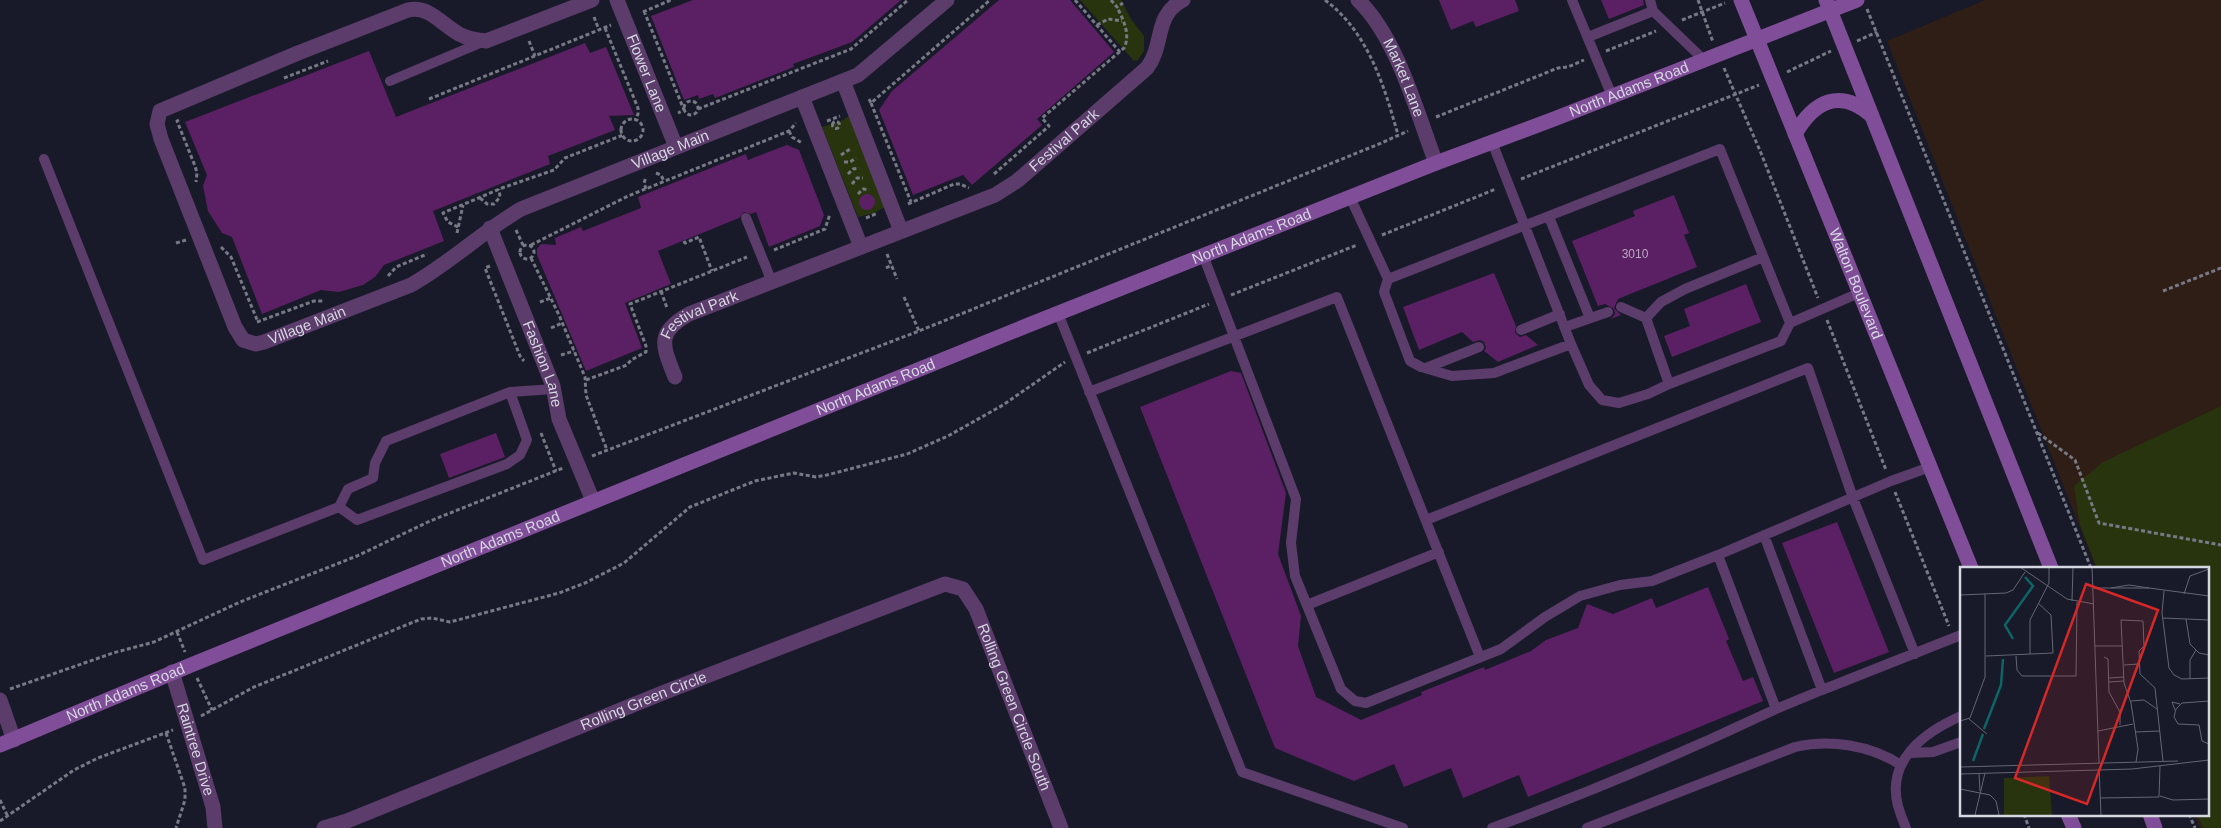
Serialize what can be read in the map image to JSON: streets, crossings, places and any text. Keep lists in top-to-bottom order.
{
  "streets": {
    "street": [
      "Flower Lane",
      "Market Lane",
      "North Adams Road",
      "Festival Park",
      "Village Main",
      "Walton Boulevard",
      "Fashion Lane",
      "Rolling Green Circle",
      "Rolling Green Circle South",
      "Raintree Drive"
    ]
  },
  "crossings": [
    ["Flower Lane", "Village Main"],
    ["Market Lane", "North Adams Road"],
    ["North Adams Road", "Walton Boulevard"],
    ["North Adams Road", "Fashion Lane"],
    ["North Adams Road", "Raintree Drive"],
    ["Village Main", "Fashion Lane"],
    ["Rolling Green Circle", "Rolling Green Circle South"]
  ],
  "house_numbers": ["3010"]
}
